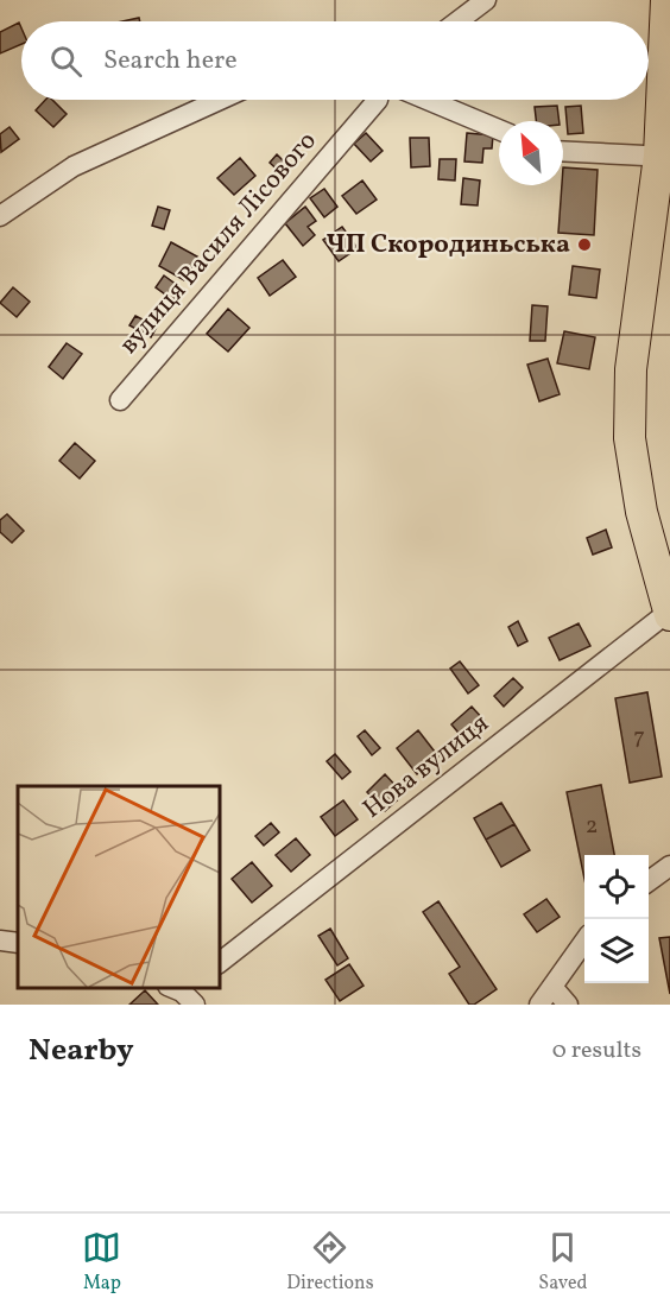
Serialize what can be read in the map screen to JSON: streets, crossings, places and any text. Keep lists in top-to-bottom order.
{
  "streets": {
    "street": ["вулиця Василя Лісового", "Нова вулиця"]
  },
  "places": ["ЧП Скородиньська"],
  "house_numbers": ["7", "2"],
  "north": "top left",
  "page": {
    "search": "Search here",
    "heading": ["Nearby", "0 results"],
    "nav": ["Map", "Directions", "Saved"]
  }
}
